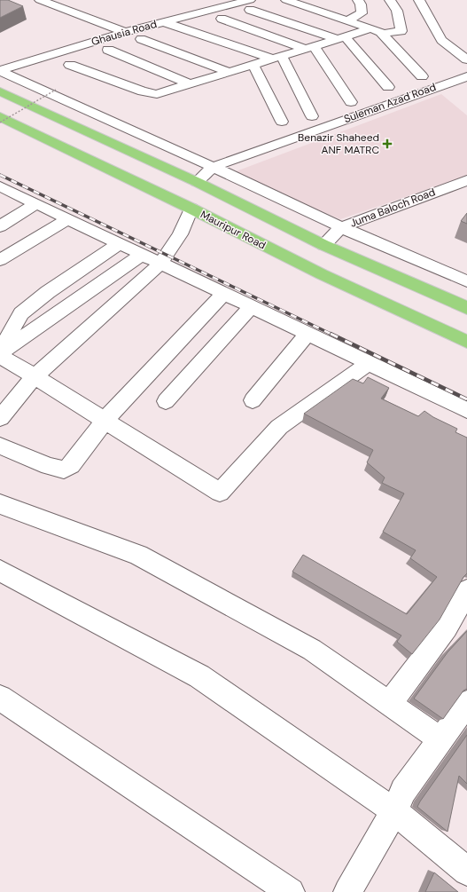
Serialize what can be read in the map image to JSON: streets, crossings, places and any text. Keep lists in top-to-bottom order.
{
  "streets": {
    "highway": ["Mauripur Road"],
    "street": ["Ghausia Road", "Suleman Azad Road", "Juma Baloch Road"]
  },
  "places": {
    "health": ["Benazir Shaheed ANF MATRC"]
  }
}
